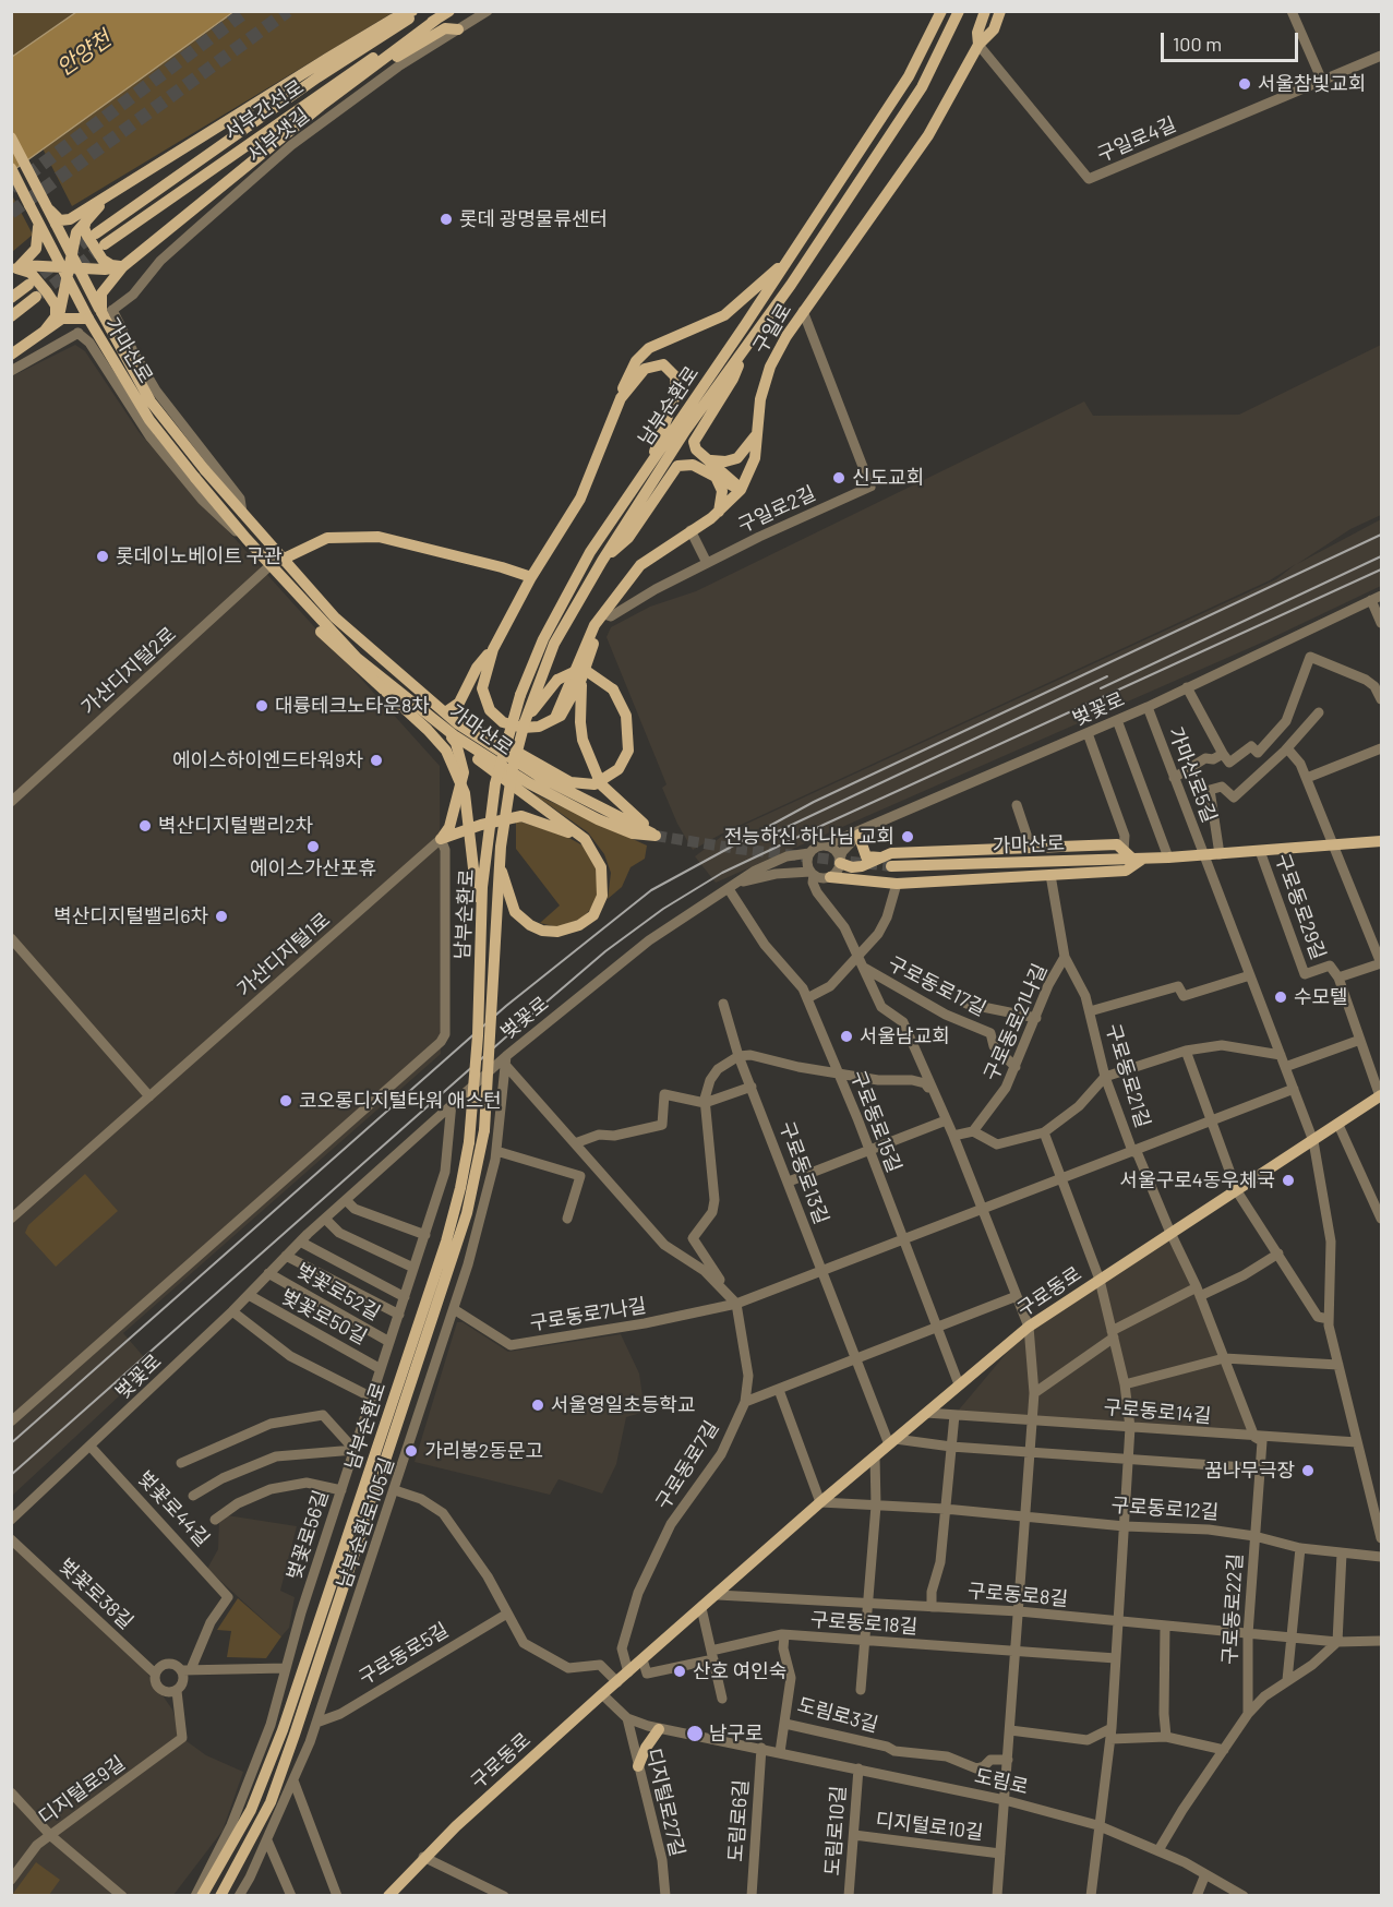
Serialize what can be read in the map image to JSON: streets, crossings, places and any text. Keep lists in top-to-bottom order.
{
  "streets": {
    "main road": [
      "서부간선로",
      "구일로",
      "가마산로",
      "남부순환로",
      "구로동로"
    ],
    "street": [
      "서부샛길",
      "구일로4길",
      "구일로2길",
      "가산디지털2로",
      "벚꽃로",
      "가마산로5길",
      "구로동로29길",
      "가산디지털1로",
      "구로동로17길",
      "구로동로21나길",
      "구로동로21길",
      "구로동로15길",
      "구로동로13길",
      "벚꽃로52길",
      "구로동로7나길",
      "벚꽃로50길",
      "구로동로14길",
      "구로동로7길",
      "벚꽃로44길",
      "구로동로12길",
      "남부순환로105길",
      "벚꽃로56길",
      "벚꽃로38길",
      "구로동로8길",
      "구로동로22길",
      "구로동로18길",
      "구로동로5길",
      "도림로3길",
      "도림로",
      "디지털로9길",
      "디지털로27길",
      "도림로6길",
      "디지털로10길",
      "도림로10길"
    ]
  },
  "crossings": [
    ["서부샛길", "가마산로"],
    ["구일로4길", "구일로"],
    ["구일로", "구일로2길"],
    ["가마산로", "가산디지털2로"],
    ["가마산로", "가마산로5길"],
    ["가마산로", "구로동로29길"],
    ["벚꽃로", "가마산로5길"],
    ["벚꽃로", "구로동로17길"],
    ["벚꽃로", "구로동로15길"],
    ["벚꽃로", "벚꽃로52길"],
    ["벚꽃로", "벚꽃로50길"],
    ["벚꽃로", "구로동로7길"],
    ["벚꽃로", "벚꽃로44길"],
    ["벚꽃로", "남부순환로105길"],
    ["벚꽃로", "벚꽃로56길"],
    ["가마산로5길", "구로동로21길"],
    ["가마산로5길", "구로동로"],
    ["가마산로5길", "구로동로14길"],
    ["구로동로29길", "구로동로"],
    ["구로동로17길", "구로동로21나길"],
    ["구로동로17길", "구로동로21길"],
    ["구로동로17길", "구로동로"],
    ["구로동로21나길", "구로동로21길"],
    ["구로동로21길", "구로동로"],
    ["구로동로21길", "구로동로22길"],
    ["구로동로15길", "구로동로"],
    ["구로동로13길", "구로동로"],
    ["벚꽃로52길", "벚꽃로56길"],
    ["구로동로", "구로동로14길"],
    ["구로동로", "구로동로7길"],
    ["구로동로", "구로동로12길"],
    ["구로동로", "구로동로8길"],
    ["구로동로", "구로동로22길"],
    ["구로동로", "도림로"],
    ["구로동로7나길", "구로동로7길"],
    ["구로동로7나길", "남부순환로105길"],
    ["벚꽃로50길", "벚꽃로56길"],
    ["구로동로14길", "구로동로22길"],
    ["구로동로7길", "남부순환로105길"],
    ["벚꽃로44길", "벚꽃로38길"],
    ["벚꽃로44길", "디지털로9길"],
    ["구로동로12길", "구로동로22길"],
    ["남부순환로105길", "구로동로5길"],
    ["벚꽃로38길", "디지털로9길"],
    ["구로동로8길", "구로동로22길"],
    ["구로동로18길", "도림로3길"],
    ["도림로", "디지털로27길"],
    ["도림로", "도림로6길"],
    ["도림로", "도림로10길"],
    ["디지털로10길", "도림로10길"]
  ],
  "water": ["안양천"],
  "places": [
    "서울참빛교회",
    "롯데 광명물류센터",
    "신도교회",
    "롯데이노베이트 구관",
    "대륭테크노타운8차",
    "에이스하이엔드타워9차",
    "벽산디지털밸리2차",
    "전능하신 하나님 교회",
    "에이스가산포휴",
    "벽산디지털밸리6차",
    "수모텔",
    "서울남교회",
    "코오롱디지털타워 애스턴",
    "서울구로4동우체국",
    "서울영일초등학교",
    "가리봉2동문고",
    "꿈나무극장",
    "산호 여인숙",
    "남구로"
  ],
  "scale_bar": "100 m"
}
